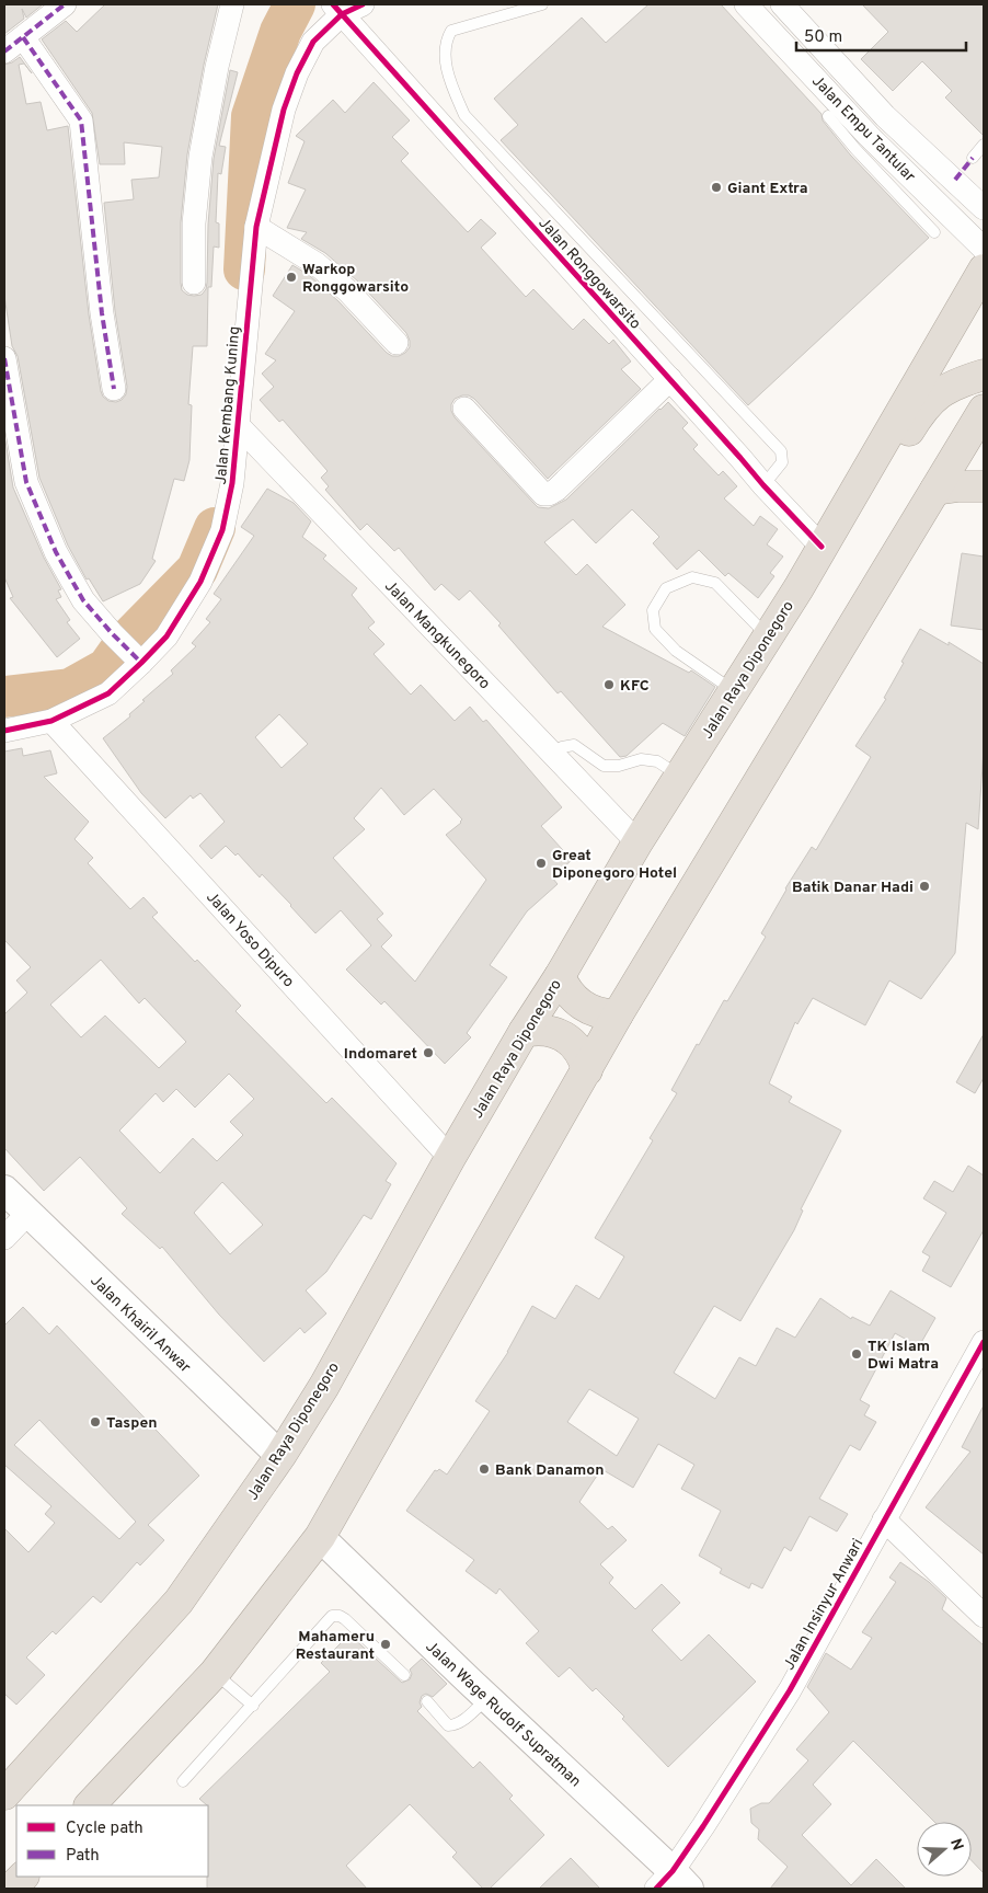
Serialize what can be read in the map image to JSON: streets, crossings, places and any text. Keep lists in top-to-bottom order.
{
  "streets": {
    "highway": ["Jalan Raya Diponegoro"],
    "street": [
      "Jalan Empu Tantular",
      "Jalan Ronggowarsito",
      "Jalan Kembang Kuning",
      "Jalan Mangkunegoro",
      "Jalan Yoso Dipuro",
      "Jalan Khairil Anwar",
      "Jalan Insinyur Anwari",
      "Jalan Wage Rudolf Supratman"
    ]
  },
  "crossings": [
    ["Jalan Ronggowarsito", "Jalan Kembang Kuning"],
    ["Jalan Ronggowarsito", "Jalan Raya Diponegoro"],
    ["Jalan Kembang Kuning", "Jalan Mangkunegoro"],
    ["Jalan Kembang Kuning", "Jalan Yoso Dipuro"],
    ["Jalan Mangkunegoro", "Jalan Raya Diponegoro"],
    ["Jalan Raya Diponegoro", "Jalan Yoso Dipuro"],
    ["Jalan Raya Diponegoro", "Jalan Khairil Anwar"],
    ["Jalan Insinyur Anwari", "Jalan Wage Rudolf Supratman"]
  ],
  "places": [
    "Giant Extra",
    "Warkop Ronggowarsito",
    "KFC",
    "Great Diponegoro Hotel",
    "Batik Danar Hadi",
    "Indomaret",
    "TK Islam Dwi Matra",
    "Taspen",
    "Bank Danamon",
    "Mahameru Restaurant"
  ],
  "legend": ["Cycle path", "Path"],
  "scale_bar": "50 m",
  "north": "right"
}
